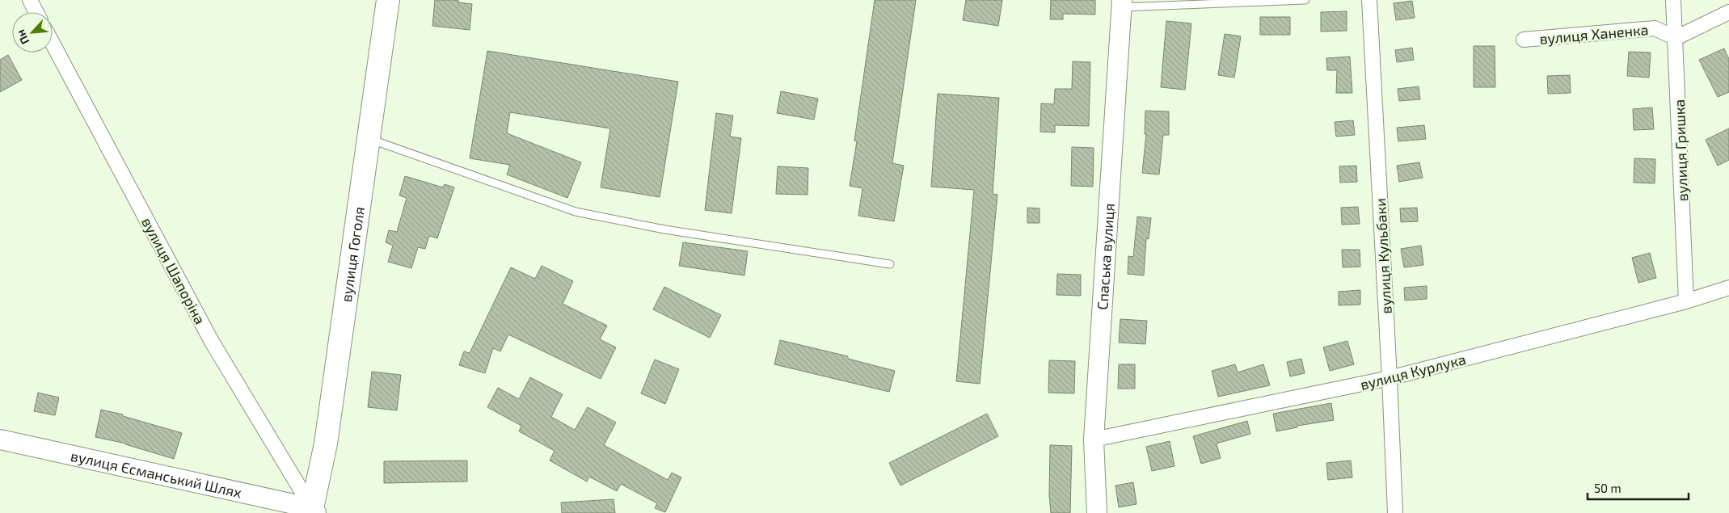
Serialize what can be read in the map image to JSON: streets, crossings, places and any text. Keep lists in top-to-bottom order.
{
  "streets": {
    "main road": ["вулиця Гоголя"],
    "street": [
      "вулиця Ханенка",
      "вулиця Гришка",
      "Спаська вулиця",
      "вулиця Кульбаки",
      "вулиця Шапоріна",
      "вулиця Курлука",
      "вулиця Єсманський Шлях"
    ]
  },
  "crossings": [
    ["вулиця Ханенка", "вулиця Гришка"],
    ["вулиця Гришка", "вулиця Курлука"],
    ["вулиця Гоголя", "вулиця Шапоріна"],
    ["вулиця Гоголя", "вулиця Єсманський Шлях"],
    ["Спаська вулиця", "вулиця Курлука"],
    ["вулиця Кульбаки", "вулиця Курлука"],
    ["вулиця Шапоріна", "вулиця Єсманський Шлях"]
  ],
  "scale_bar": "50 m",
  "north": "bottom left"
}
